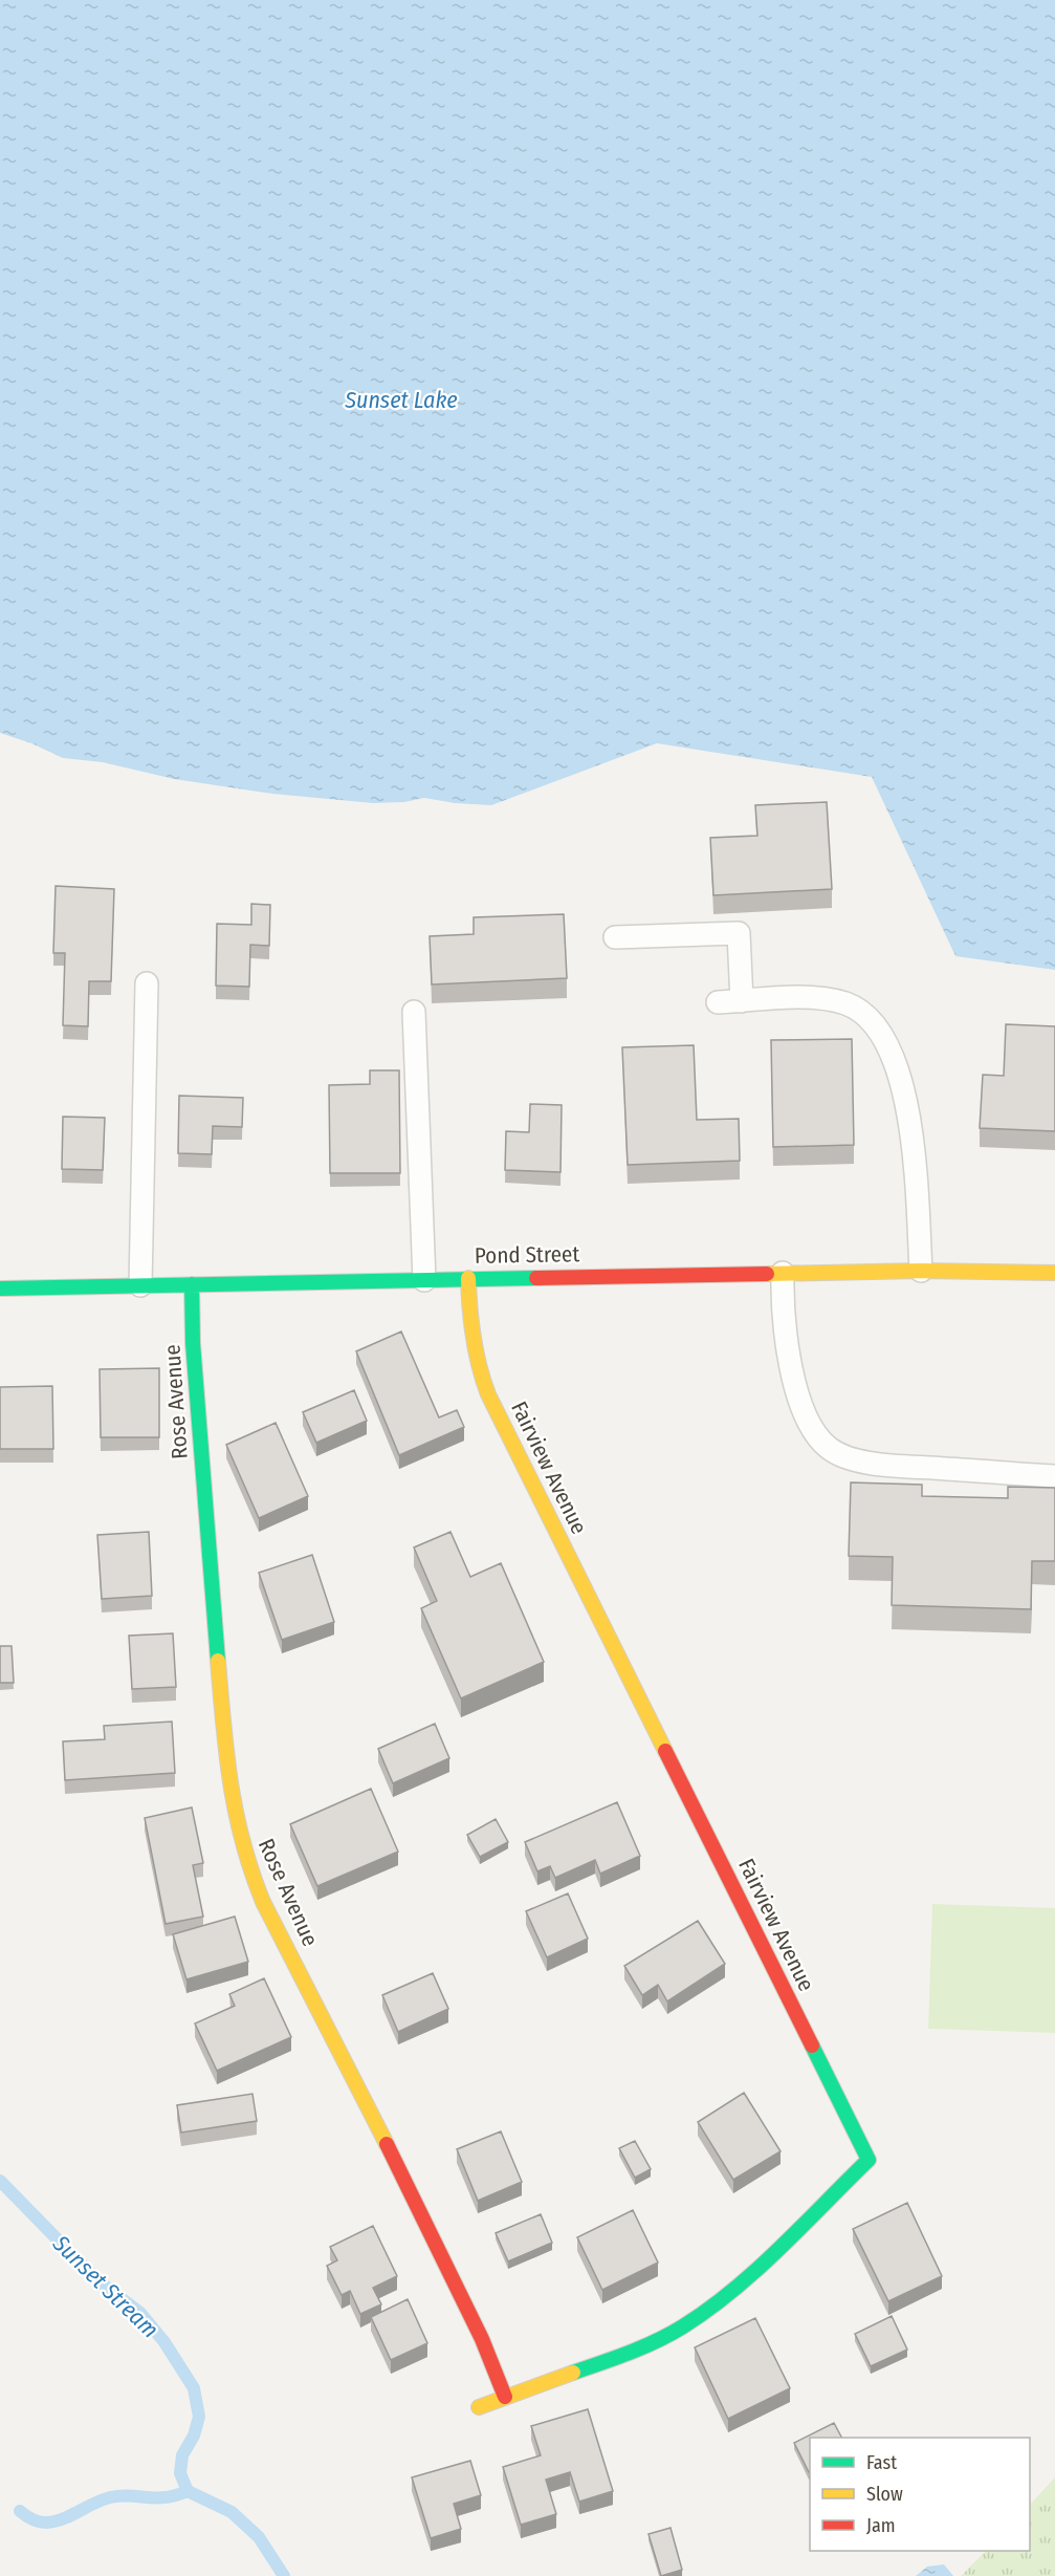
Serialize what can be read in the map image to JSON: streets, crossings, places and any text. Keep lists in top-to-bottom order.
{
  "streets": {
    "street": ["Pond Street", "Rose Avenue", "Fairview Avenue"]
  },
  "crossings": [
    ["Pond Street", "Rose Avenue"],
    ["Pond Street", "Fairview Avenue"],
    ["Rose Avenue", "Fairview Avenue"]
  ],
  "water": ["Sunset Lake", "Sunset Stream"],
  "legend": ["Fast", "Slow", "Jam"]
}
